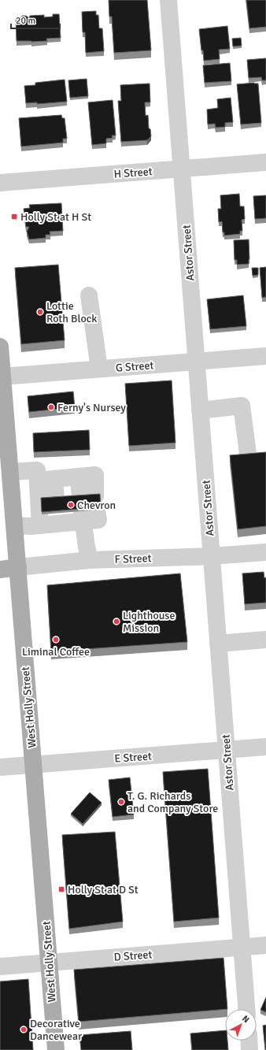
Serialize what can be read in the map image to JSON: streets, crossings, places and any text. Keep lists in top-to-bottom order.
{
  "streets": {
    "main road": ["F Street", "West Holly Street"],
    "street": [
      "H Street",
      "Astor Street",
      "G Street",
      "E Street",
      "D Street"
    ]
  },
  "crossings": [
    ["H Street", "Astor Street"],
    ["Astor Street", "G Street"],
    ["Astor Street", "F Street"],
    ["Astor Street", "E Street"],
    ["Astor Street", "D Street"],
    ["G Street", "West Holly Street"],
    ["F Street", "West Holly Street"],
    ["West Holly Street", "E Street"],
    ["West Holly Street", "D Street"]
  ],
  "places": {
    "transit": ["Holly St at H St", "Holly St at D St"],
    "other": [
      "Lottie Roth Block",
      "Ferny's Nursey",
      "Chevron",
      "Lighthouse Mission",
      "Liminal Coffee",
      "T. G. Richards and Company Store",
      "Decorative Dancewear"
    ]
  },
  "scale_bar": "20 m",
  "north": "top right"
}
